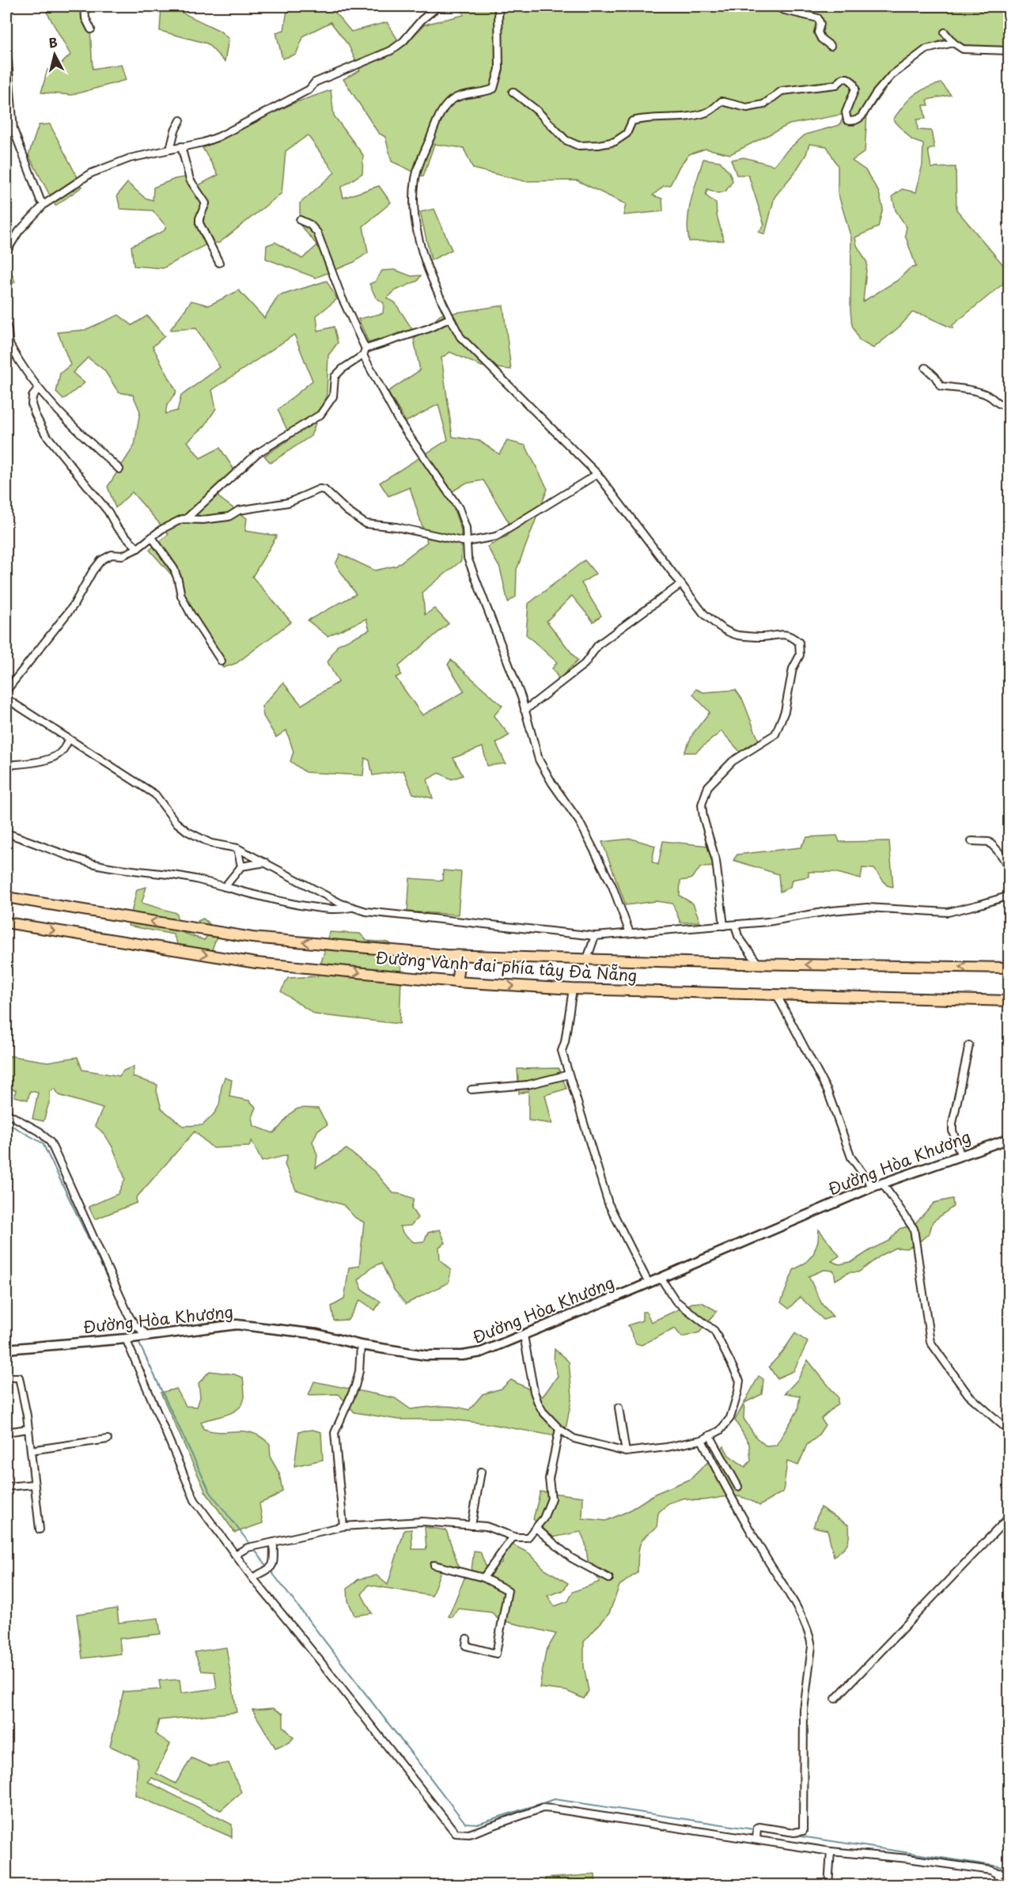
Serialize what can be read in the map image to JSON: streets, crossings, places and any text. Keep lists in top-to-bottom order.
{
  "streets": {
    "main road": ["Đường Vành đai phía tây Đà Nẵng"],
    "street": ["Đường Hòa Khương"]
  },
  "north": "top"
}
